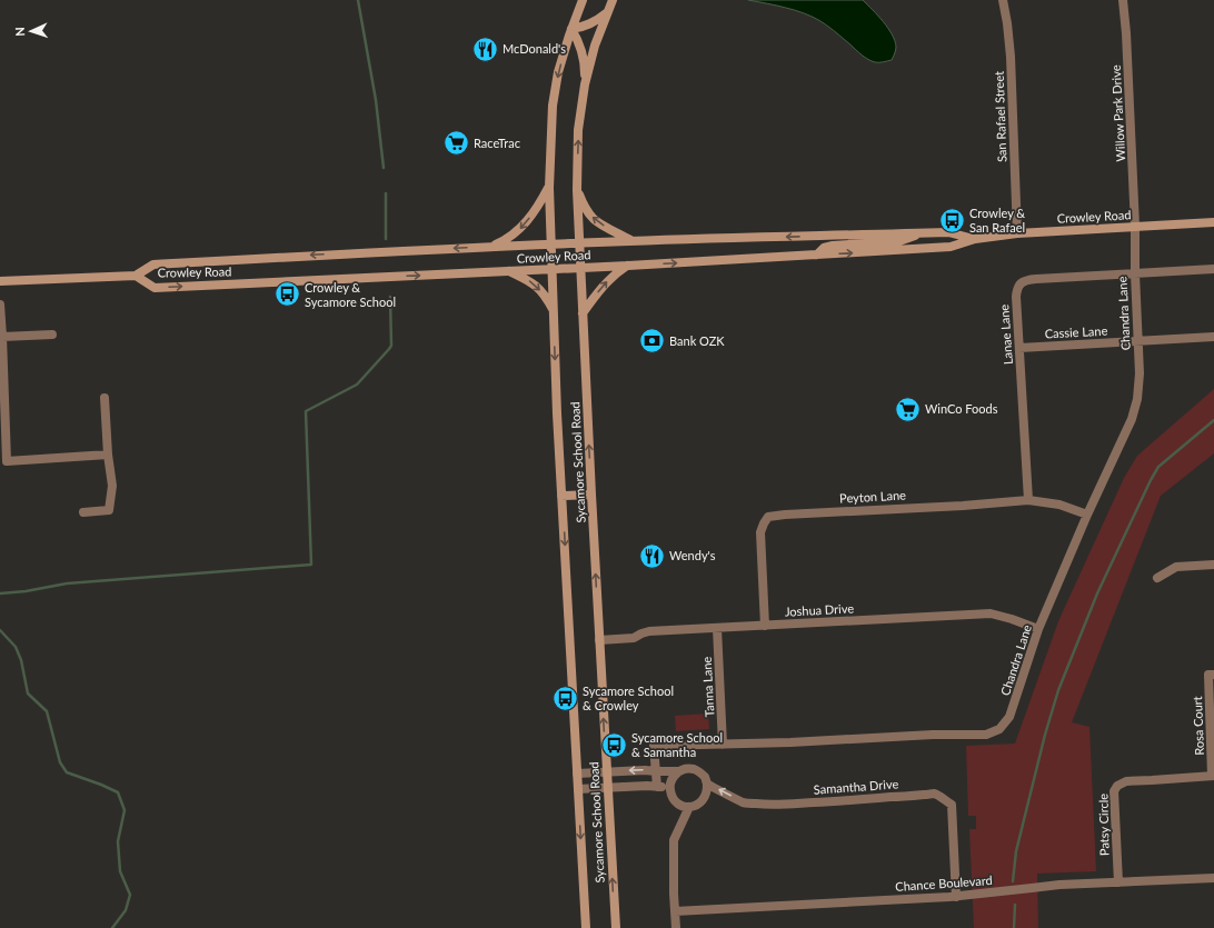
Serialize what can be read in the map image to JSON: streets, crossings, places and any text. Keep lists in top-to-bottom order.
{
  "streets": {
    "main road": ["Crowley Road", "Sycamore School Road"],
    "street": [
      "Willow Park Drive",
      "San Rafael Street",
      "Chandra Lane",
      "Cassie Lane",
      "Lanae Lane",
      "Peyton Lane",
      "Joshua Drive",
      "Tanna Lane",
      "Rosa Court",
      "Samantha Drive",
      "Patsy Circle",
      "Chance Boulevard"
    ]
  },
  "crossings": [
    ["Willow Park Drive", "Crowley Road"],
    ["Willow Park Drive", "Chandra Lane"],
    ["San Rafael Street", "Crowley Road"],
    ["Crowley Road", "Chandra Lane"],
    ["Crowley Road", "Sycamore School Road"],
    ["Chandra Lane", "Cassie Lane"],
    ["Chandra Lane", "Lanae Lane"],
    ["Chandra Lane", "Peyton Lane"],
    ["Chandra Lane", "Joshua Drive"],
    ["Chandra Lane", "Tanna Lane"],
    ["Chandra Lane", "Samantha Drive"],
    ["Cassie Lane", "Lanae Lane"],
    ["Lanae Lane", "Peyton Lane"],
    ["Sycamore School Road", "Joshua Drive"],
    ["Sycamore School Road", "Samantha Drive"],
    ["Peyton Lane", "Joshua Drive"],
    ["Joshua Drive", "Tanna Lane"],
    ["Rosa Court", "Patsy Circle"],
    ["Samantha Drive", "Chance Boulevard"],
    ["Patsy Circle", "Chance Boulevard"]
  ],
  "one_way": ["Samantha Drive"],
  "places": {
    "restaurant": ["McDonald's", "Wendy's"],
    "supermarket": ["RaceTrac", "WinCo Foods"],
    "bus stop": [
      "Crowley & San Rafael",
      "Crowley & Sycamore School",
      "Sycamore School & Crowley",
      "Sycamore School & Samantha"
    ],
    "bank": ["Bank OZK"]
  },
  "north": "left"
}
